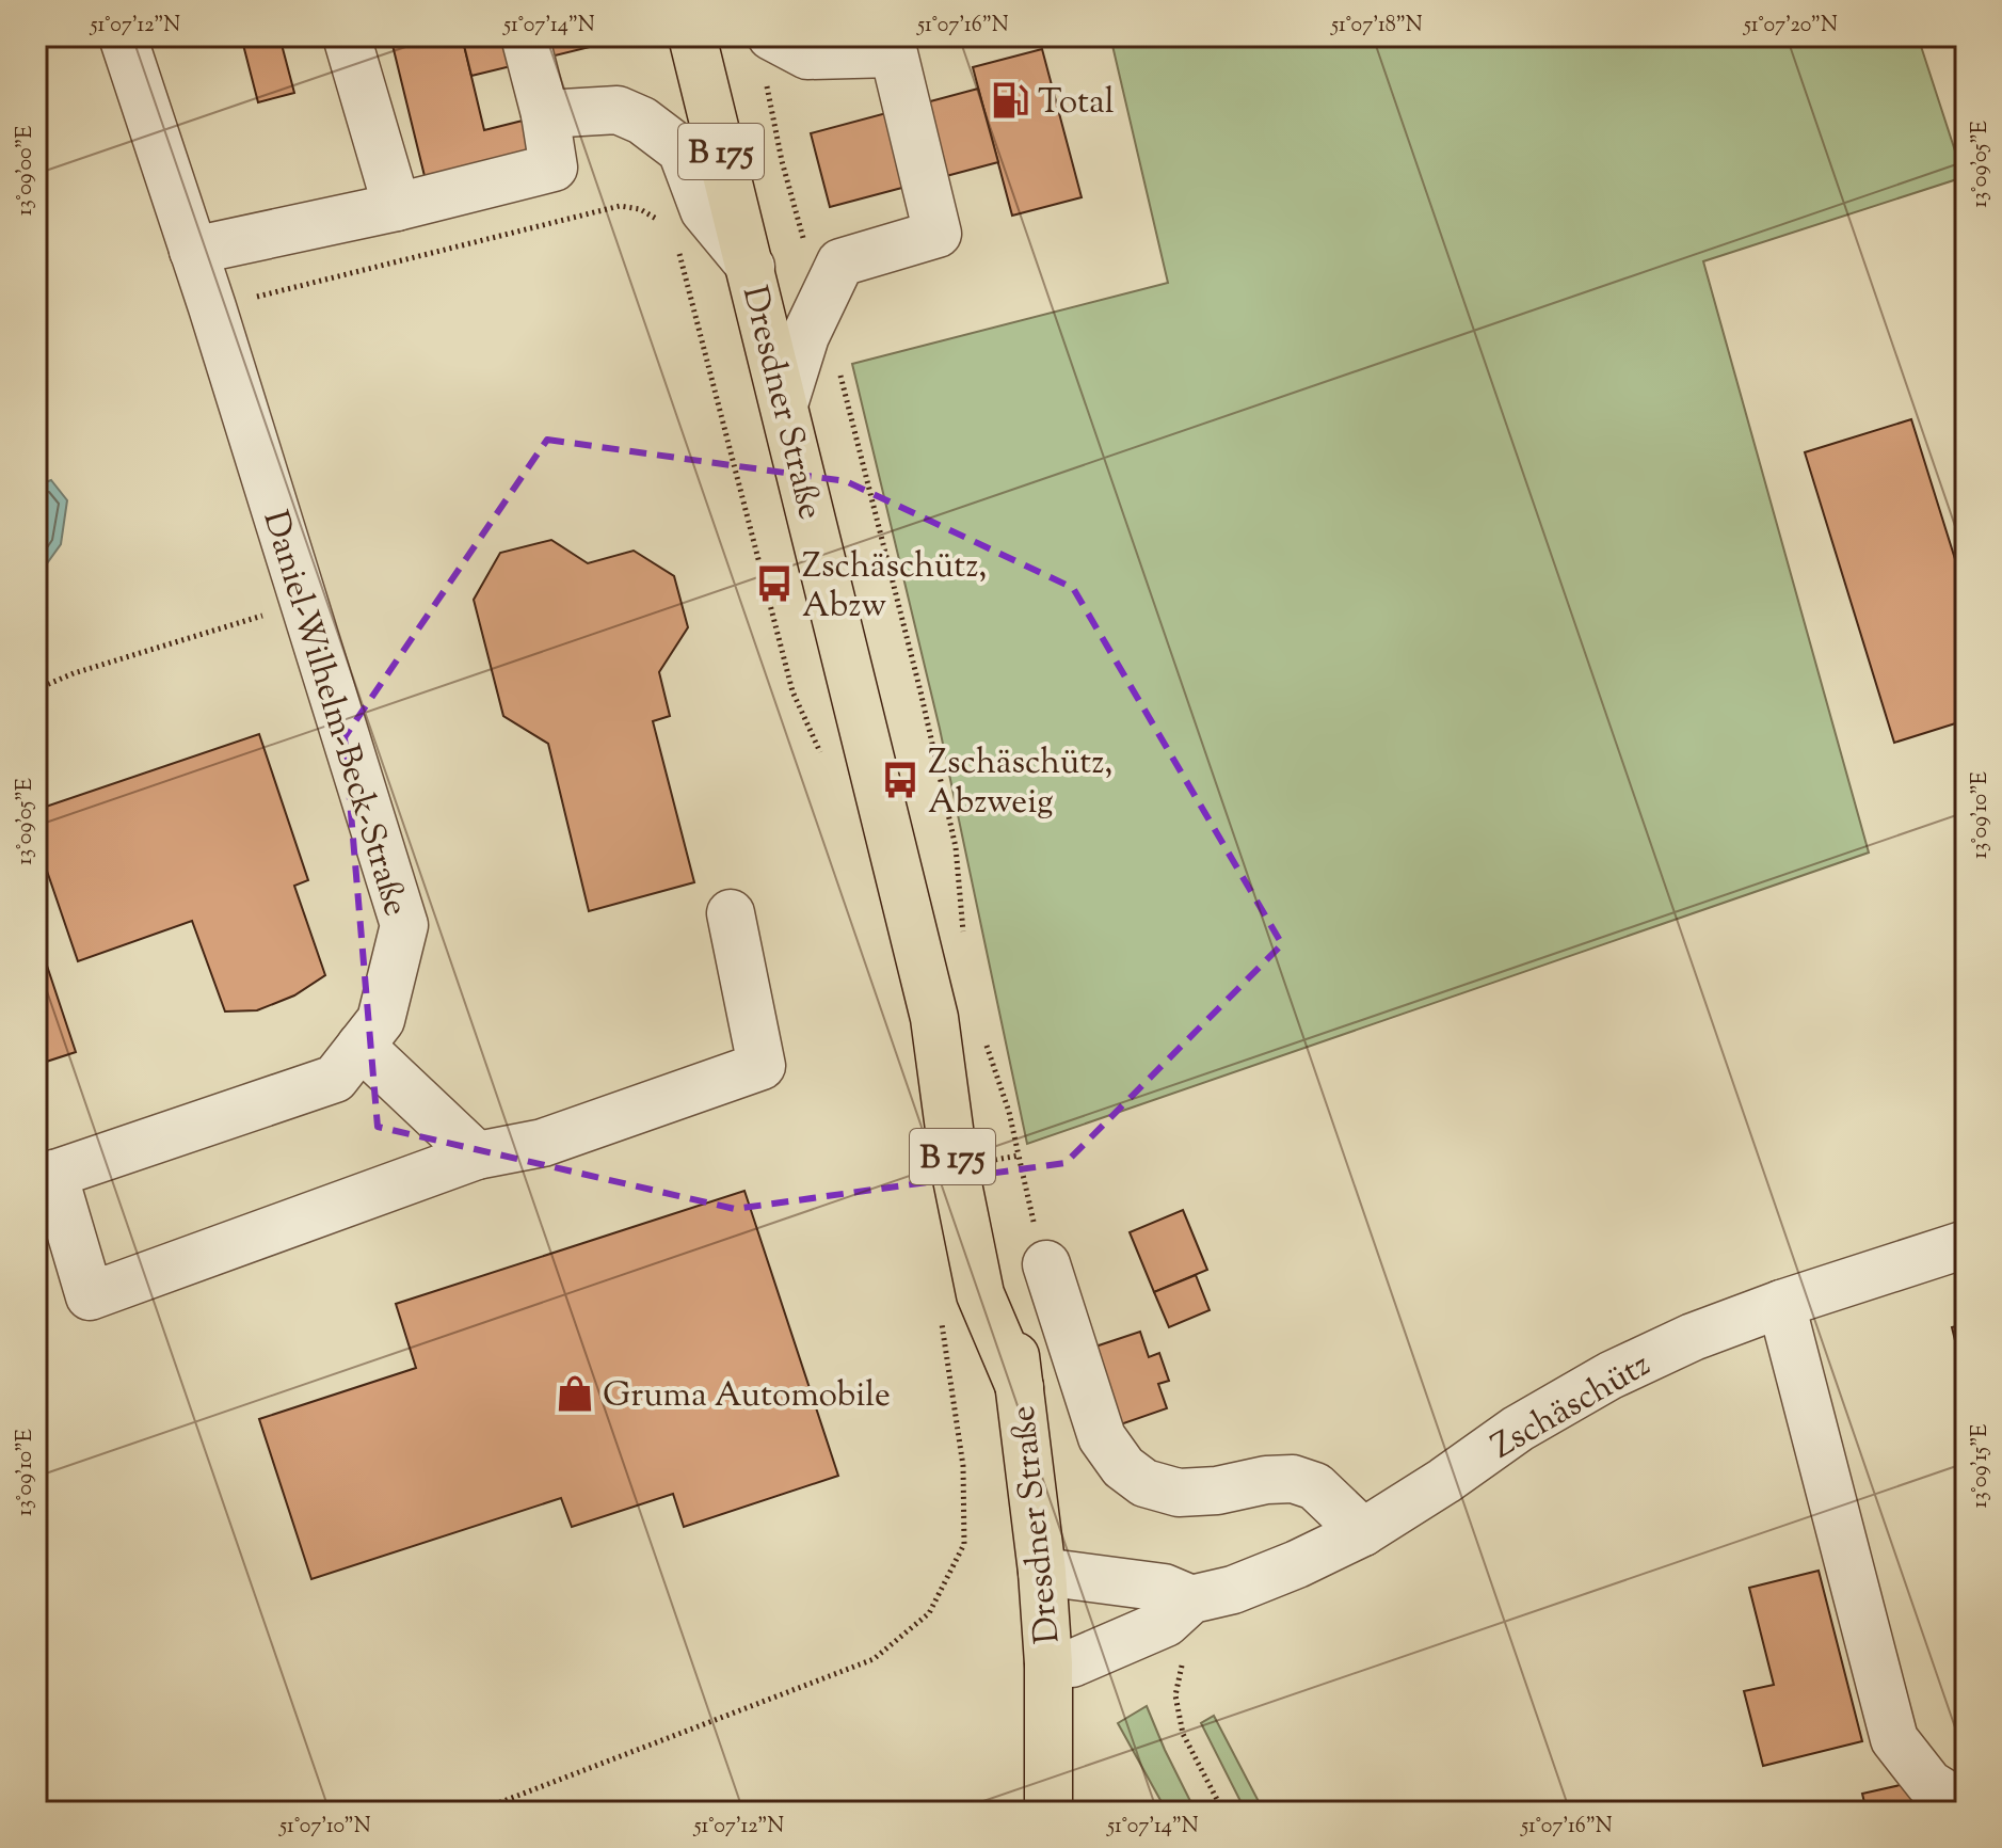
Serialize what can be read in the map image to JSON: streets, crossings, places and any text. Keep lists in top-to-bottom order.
{
  "streets": {
    "main road": ["B 175", "Dresdner Straße"],
    "street": ["Daniel-Wilhelm-Beck-Straße", "Zschäschütz"]
  },
  "crossings": [
    ["B 175", "Dresdner Straße"],
    ["B 175", "Zschäschütz"],
    ["Dresdner Straße", "Zschäschütz"]
  ],
  "places": {
    "fuel station": ["Total"],
    "bus stop": ["Zschäschütz, Abzw", "Zschäschütz, Abzweig"],
    "shop": ["Gruma Automobile"]
  },
  "coordinates": [
    "51°07'12\"N",
    "51°07'14\"N",
    "51°07'16\"N",
    "51°07'18\"N",
    "51°07'20\"N",
    "13°09'05\"E",
    "13°09'00\"E",
    "13°09'10\"E",
    "13°09'15\"E",
    "51°07'10\"N"
  ]
}
